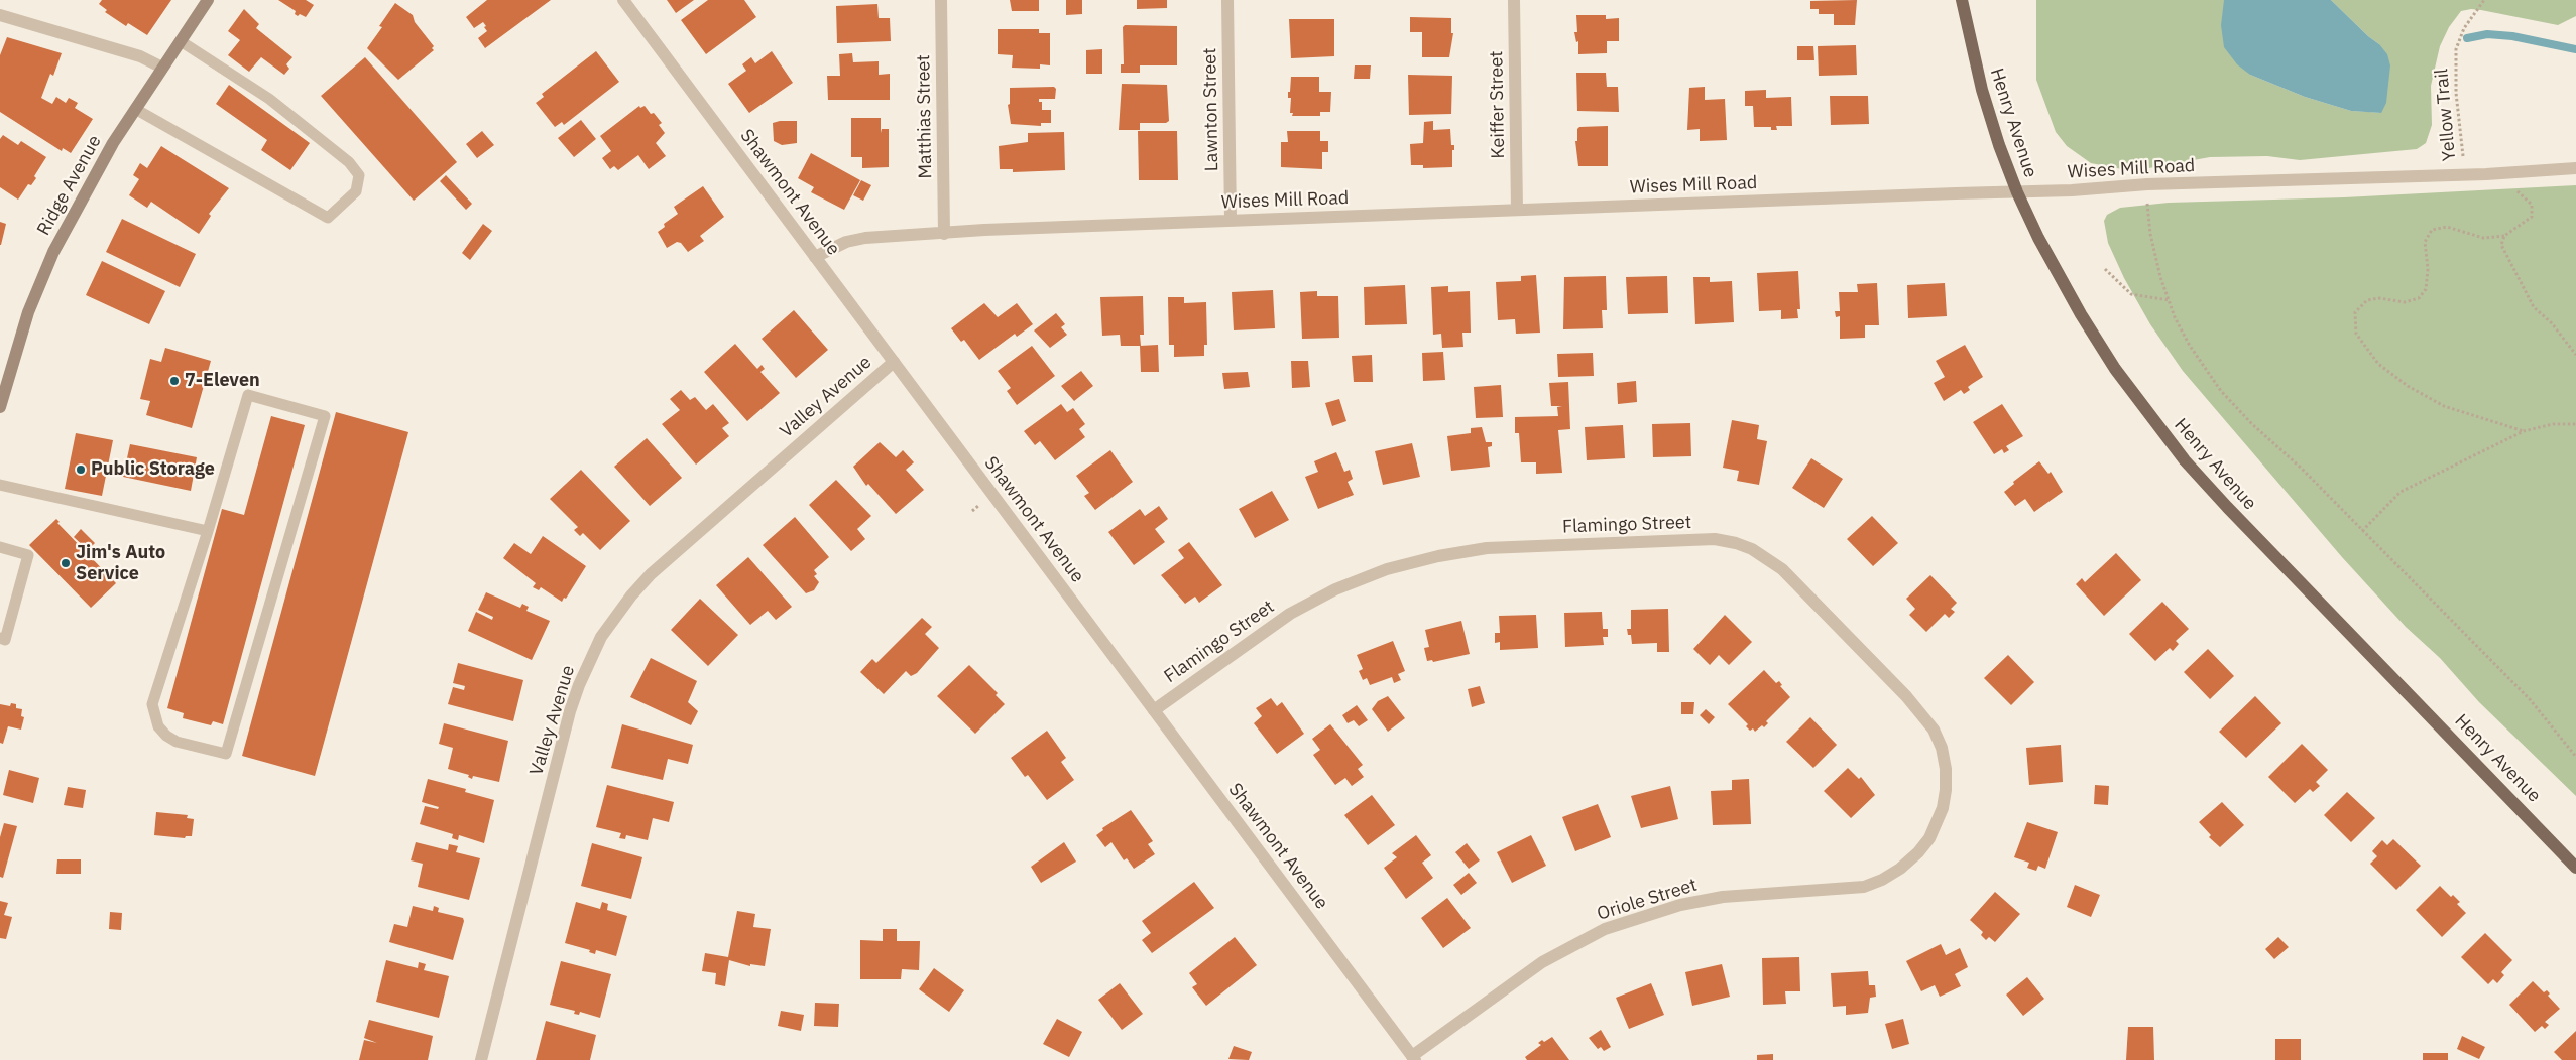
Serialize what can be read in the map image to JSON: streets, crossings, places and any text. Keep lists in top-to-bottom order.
{
  "streets": {
    "main road": ["Henry Avenue", "Ridge Avenue"],
    "street": [
      "Keiffer Street",
      "Lawnton Street",
      "Matthias Street",
      "Wises Mill Road",
      "Shawmont Avenue",
      "Valley Avenue",
      "Flamingo Street",
      "Oriole Street"
    ],
    "path": ["Yellow Trail"]
  },
  "crossings": [
    ["Keiffer Street", "Wises Mill Road"],
    ["Lawnton Street", "Wises Mill Road"],
    ["Yellow Trail", "Wises Mill Road"],
    ["Matthias Street", "Wises Mill Road"],
    ["Henry Avenue", "Wises Mill Road"],
    ["Wises Mill Road", "Shawmont Avenue"],
    ["Shawmont Avenue", "Valley Avenue"],
    ["Shawmont Avenue", "Flamingo Street"],
    ["Shawmont Avenue", "Oriole Street"],
    ["Flamingo Street", "Oriole Street"]
  ],
  "places": ["7-Eleven", "Public Storage", "Jim's Auto Service"]
}
